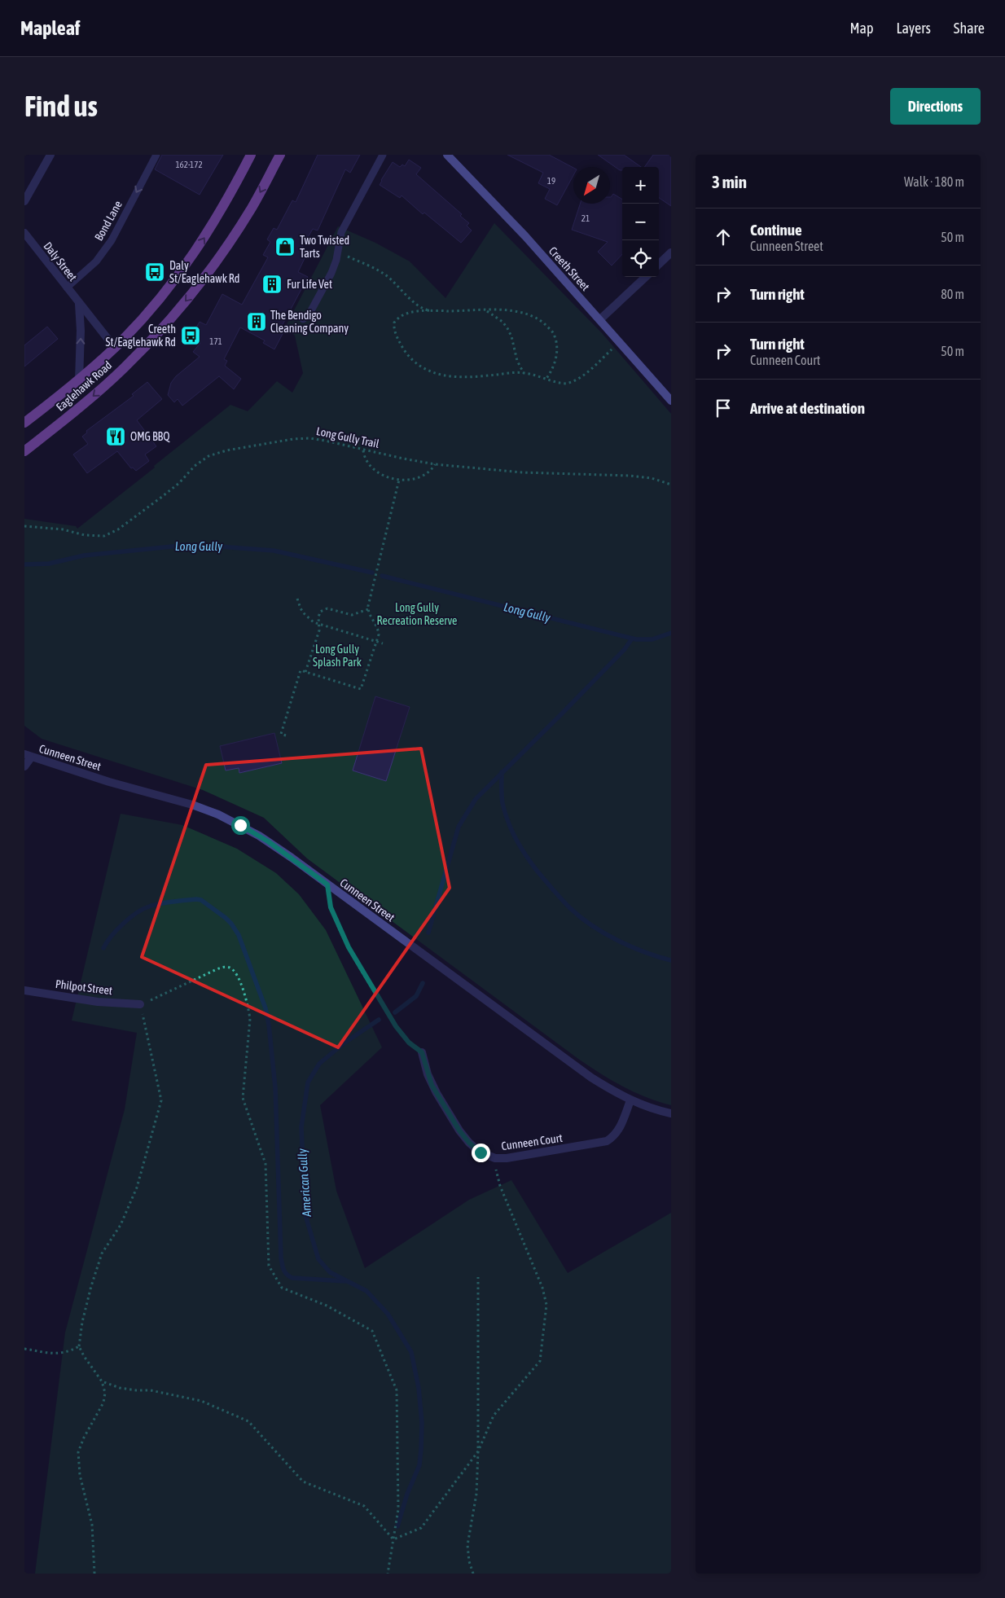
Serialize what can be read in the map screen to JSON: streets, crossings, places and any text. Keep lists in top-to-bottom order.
{
  "streets": {
    "main road": ["Creeth Street", "Eaglehawk Road"],
    "street": [
      "Daly Street",
      "Cunneen Street",
      "Philpot Street",
      "Cunneen Court"
    ],
    "lane": ["Bond Lane"],
    "path": ["Long Gully Trail"]
  },
  "crossings": [
    ["Bond Lane", "Daly Street"],
    ["Daly Street", "Eaglehawk Road"],
    ["Cunneen Street", "Cunneen Court"]
  ],
  "one_way": ["Bond Lane"],
  "water": ["Long Gully", "American Gully"],
  "parks": ["Long Gully Recreation Reserve", "Long Gully Splash Park"],
  "places": {
    "shop": ["Two Twisted Tarts"],
    "bus stop": ["Daly St/Eaglehawk Rd", "Creeth St/Eaglehawk Rd"],
    "building": ["Fur Life Vet", "The Bendigo Cleaning Company"],
    "restaurant": ["OMG BBQ"]
  },
  "house_numbers": [
    "162-172",
    "19",
    "21",
    "171"
  ],
  "north": "bottom left",
  "page": {
    "header": "Mapleaf",
    "nav": ["Map", "Layers", "Share"],
    "buttons": "Directions",
    "title": "Find us",
    "heading": ["3 min", "Walk · 180 m"],
    "map_buttons": ["+", "−"],
    "list": [
      ["Continue", "Cunneen Street", "50 m"],
      ["Turn right", "80 m"],
      ["Turn right", "Cunneen Court", "50 m"],
      "Arrive at destination"
    ]
  }
}
